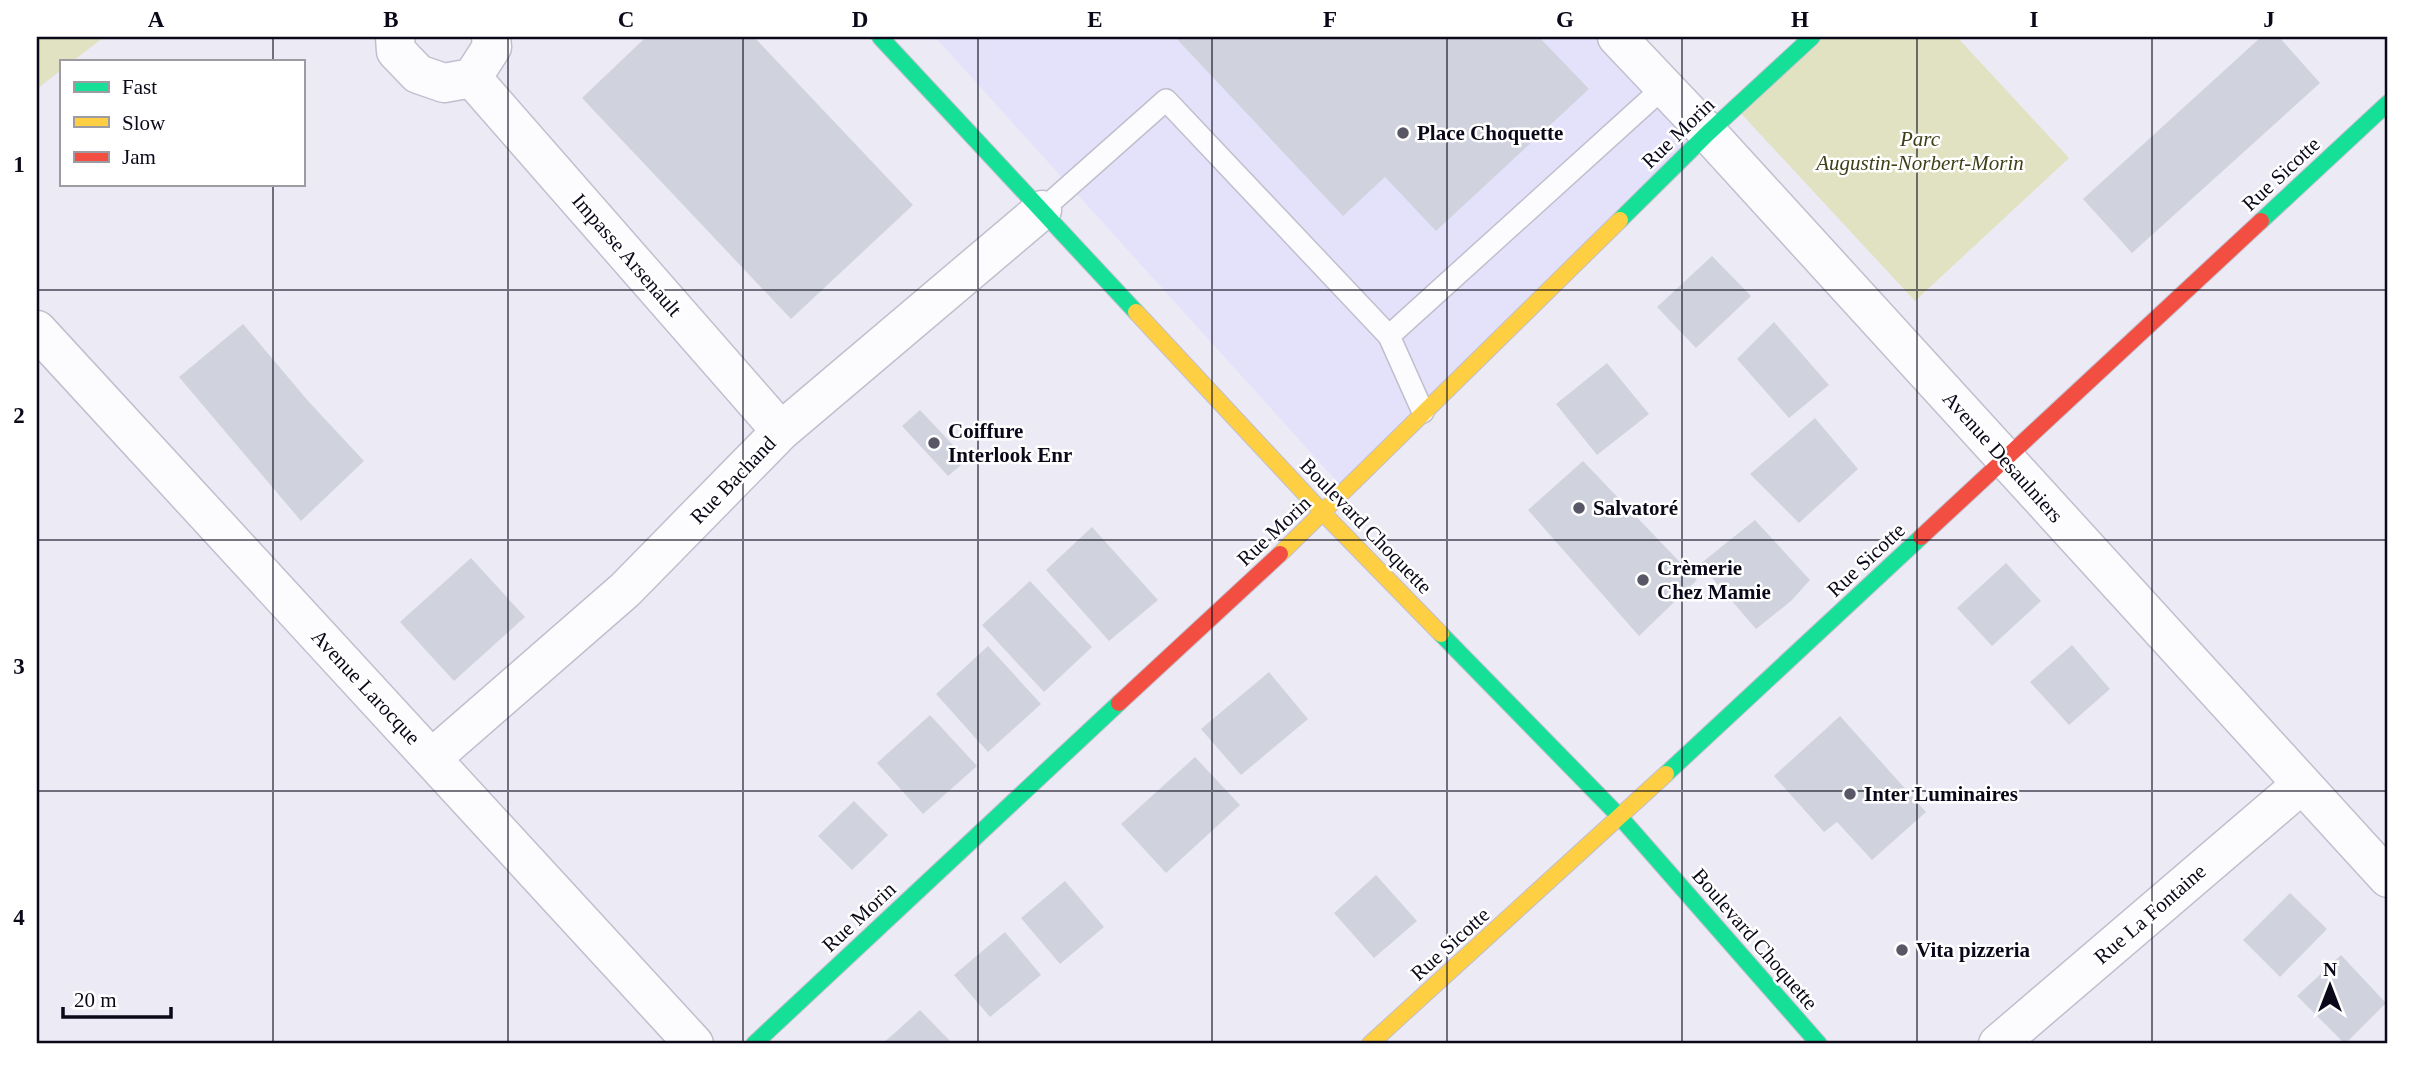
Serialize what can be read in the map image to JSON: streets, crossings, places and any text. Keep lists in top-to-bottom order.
{
  "streets": {
    "street": [
      "Rue Morin",
      "Rue Sicotte",
      "Impasse Arsenault",
      "Avenue Desaulniers",
      "Rue Bachand",
      "Boulevard Choquette",
      "Avenue Larocque",
      "Rue La Fontaine"
    ]
  },
  "crossings": [
    ["Rue Morin", "Avenue Desaulniers"],
    ["Rue Morin", "Boulevard Choquette"],
    ["Rue Sicotte", "Avenue Desaulniers"],
    ["Rue Sicotte", "Boulevard Choquette"],
    ["Impasse Arsenault", "Rue Bachand"],
    ["Avenue Desaulniers", "Rue La Fontaine"],
    ["Rue Bachand", "Boulevard Choquette"],
    ["Rue Bachand", "Avenue Larocque"]
  ],
  "parks": ["Parc Augustin-Norbert-Morin"],
  "places": [
    "Place Choquette",
    "Coiffure Interlook Enr",
    "Salvatoré",
    "Crèmerie Chez Mamie",
    "Inter Luminaires",
    "Vita pizzeria"
  ],
  "legend": ["Fast", "Slow", "Jam"],
  "scale_bar": "20 m",
  "north": "top",
  "grid": {
    "columns": [
      "A",
      "B",
      "C",
      "D",
      "E",
      "F",
      "G",
      "H",
      "I",
      "J"
    ],
    "rows": [
      "1",
      "2",
      "3",
      "4"
    ]
  }
}
